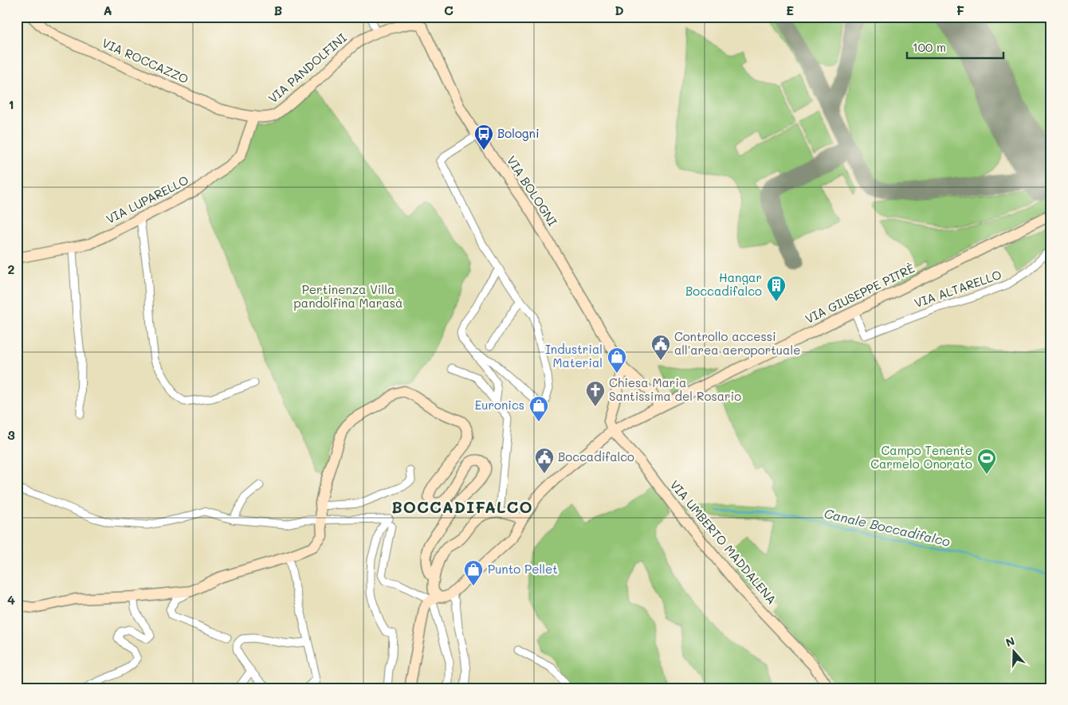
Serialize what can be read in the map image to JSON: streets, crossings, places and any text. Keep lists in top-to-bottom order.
{
  "streets": {
    "street": [
      "VIA ROCCAZZO",
      "VIA PANDOLFINI",
      "VIA BOLOGNI",
      "VIA LUPARELLO",
      "VIA ALTARELLO",
      "VIA GIUSEPPE PITRÈ",
      "VIA UMBERTO MADDALENA"
    ]
  },
  "crossings": [
    ["VIA ROCCAZZO", "VIA PANDOLFINI"],
    ["VIA ROCCAZZO", "VIA LUPARELLO"],
    ["VIA PANDOLFINI", "VIA BOLOGNI"],
    ["VIA PANDOLFINI", "VIA LUPARELLO"],
    ["VIA BOLOGNI", "VIA GIUSEPPE PITRÈ"],
    ["VIA ALTARELLO", "VIA GIUSEPPE PITRÈ"],
    ["VIA GIUSEPPE PITRÈ", "VIA UMBERTO MADDALENA"]
  ],
  "districts": ["BOCCADIFALCO"],
  "water": ["Canale Boccadifalco"],
  "parks": ["Pertinenza Villa pandolfina Marasà"],
  "places": {
    "bus stop": ["Bologni"],
    "building": ["Hangar Boccadifalco"],
    "public building": ["Controllo accessi all'area aeroportuale", "Boccadifalco"],
    "shop": ["Industrial Material", "Euronics", "Punto Pellet"],
    "church": ["Chiesa Maria Santissima del Rosario"],
    "sports": ["Campo Tenente Carmelo Onorato"]
  },
  "scale_bar": "100 m",
  "north": "top",
  "grid": {
    "columns": [
      "A",
      "B",
      "C",
      "D",
      "E",
      "F"
    ],
    "rows": [
      "1",
      "2",
      "3",
      "4"
    ]
  }
}
